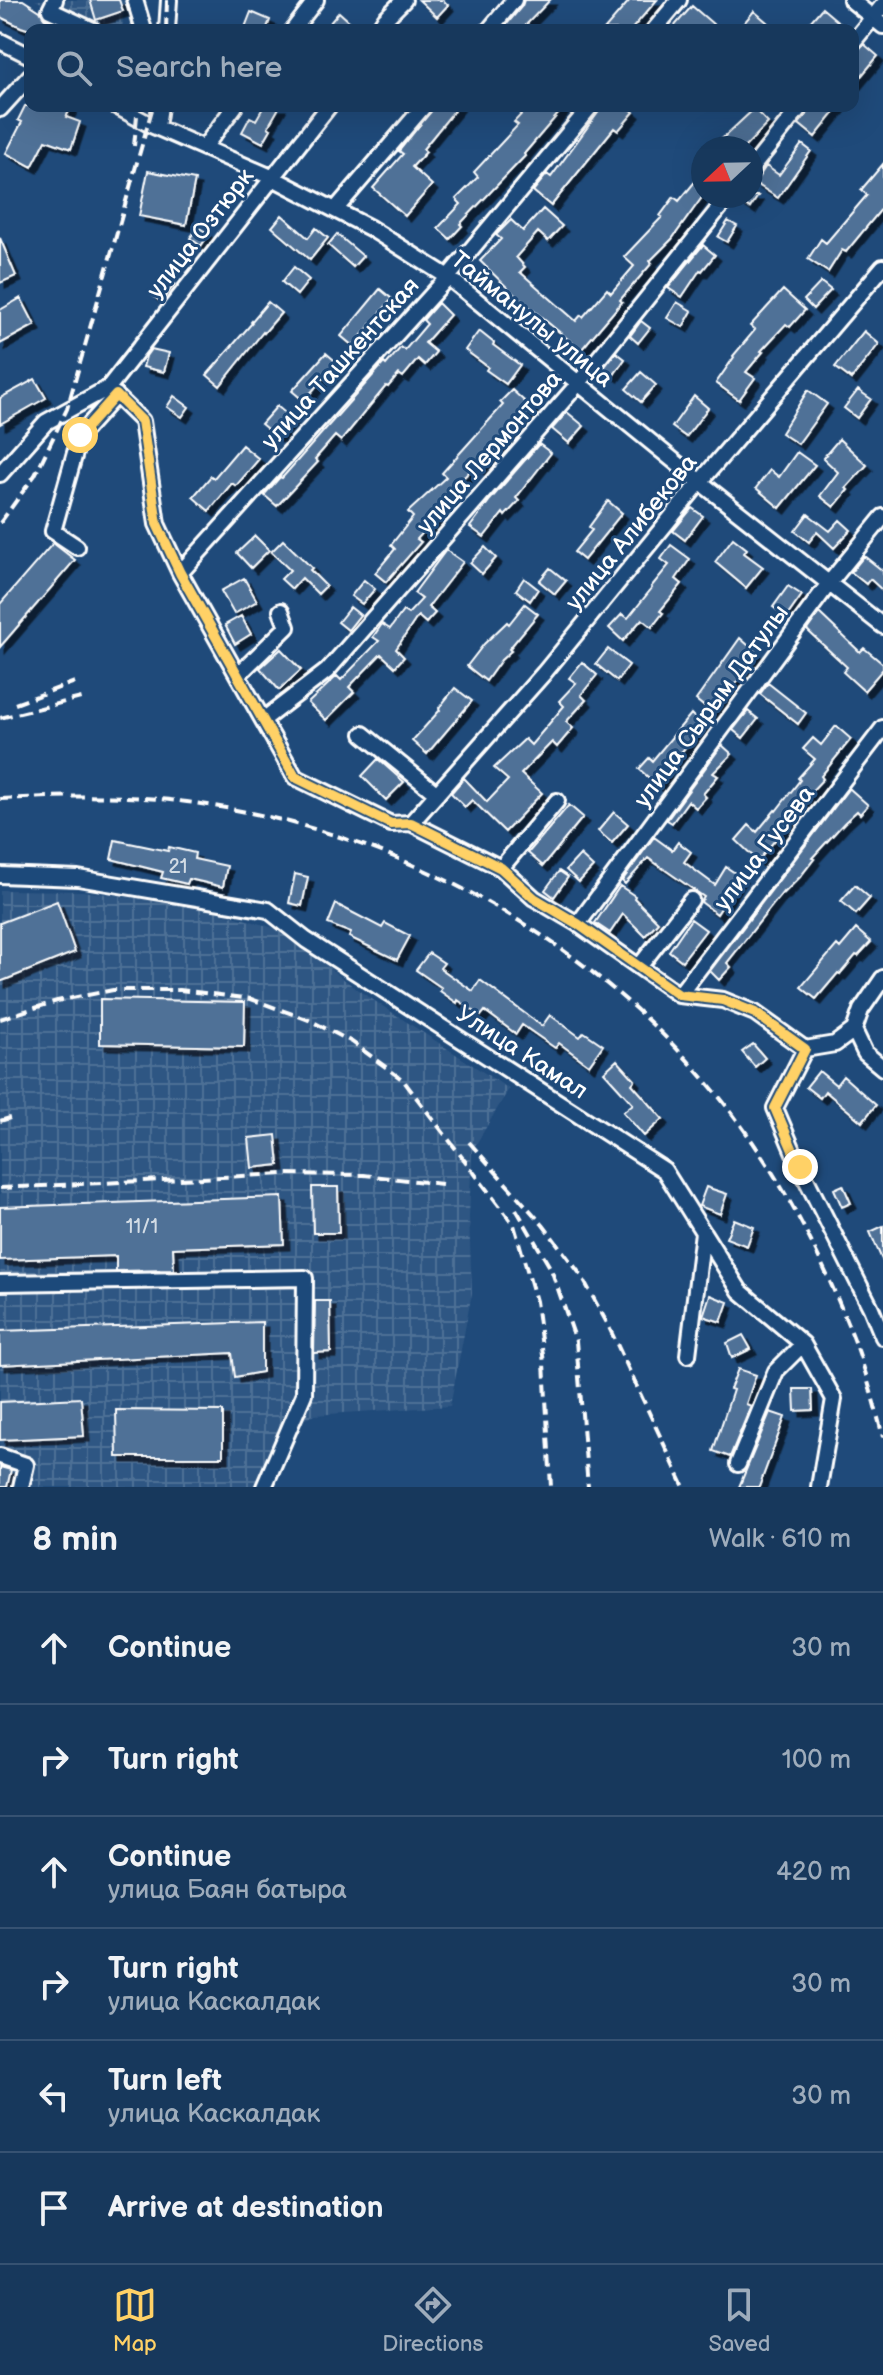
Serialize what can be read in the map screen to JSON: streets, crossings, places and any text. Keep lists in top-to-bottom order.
{
  "streets": {
    "street": [
      "улица Озтюрк",
      "Тайманулы улица",
      "улица Ташкентская",
      "улица Лермонтова",
      "улица Алибекова",
      "улица Сырым Датулы",
      "улица Гусева",
      "Улица Камал"
    ]
  },
  "crossings": [
    ["улица Озтюрк", "Тайманулы улица"],
    ["Тайманулы улица", "улица Ташкентская"],
    ["Тайманулы улица", "улица Лермонтова"],
    ["Тайманулы улица", "улица Алибекова"],
    ["Тайманулы улица", "улица Сырым Датулы"]
  ],
  "house_numbers": ["21", "11/1"],
  "north": "left",
  "page": {
    "search": "Search here",
    "heading": ["8 min", "Walk · 610 m"],
    "list": [
      ["Continue", "30 m"],
      ["Turn right", "100 m"],
      ["Continue", "улица Баян батыра", "420 m"],
      ["Turn right", "улица Каскалдак", "30 m"],
      ["Turn left", "улица Каскалдак", "30 m"],
      "Arrive at destination"
    ],
    "nav": ["Map", "Directions", "Saved"]
  }
}
